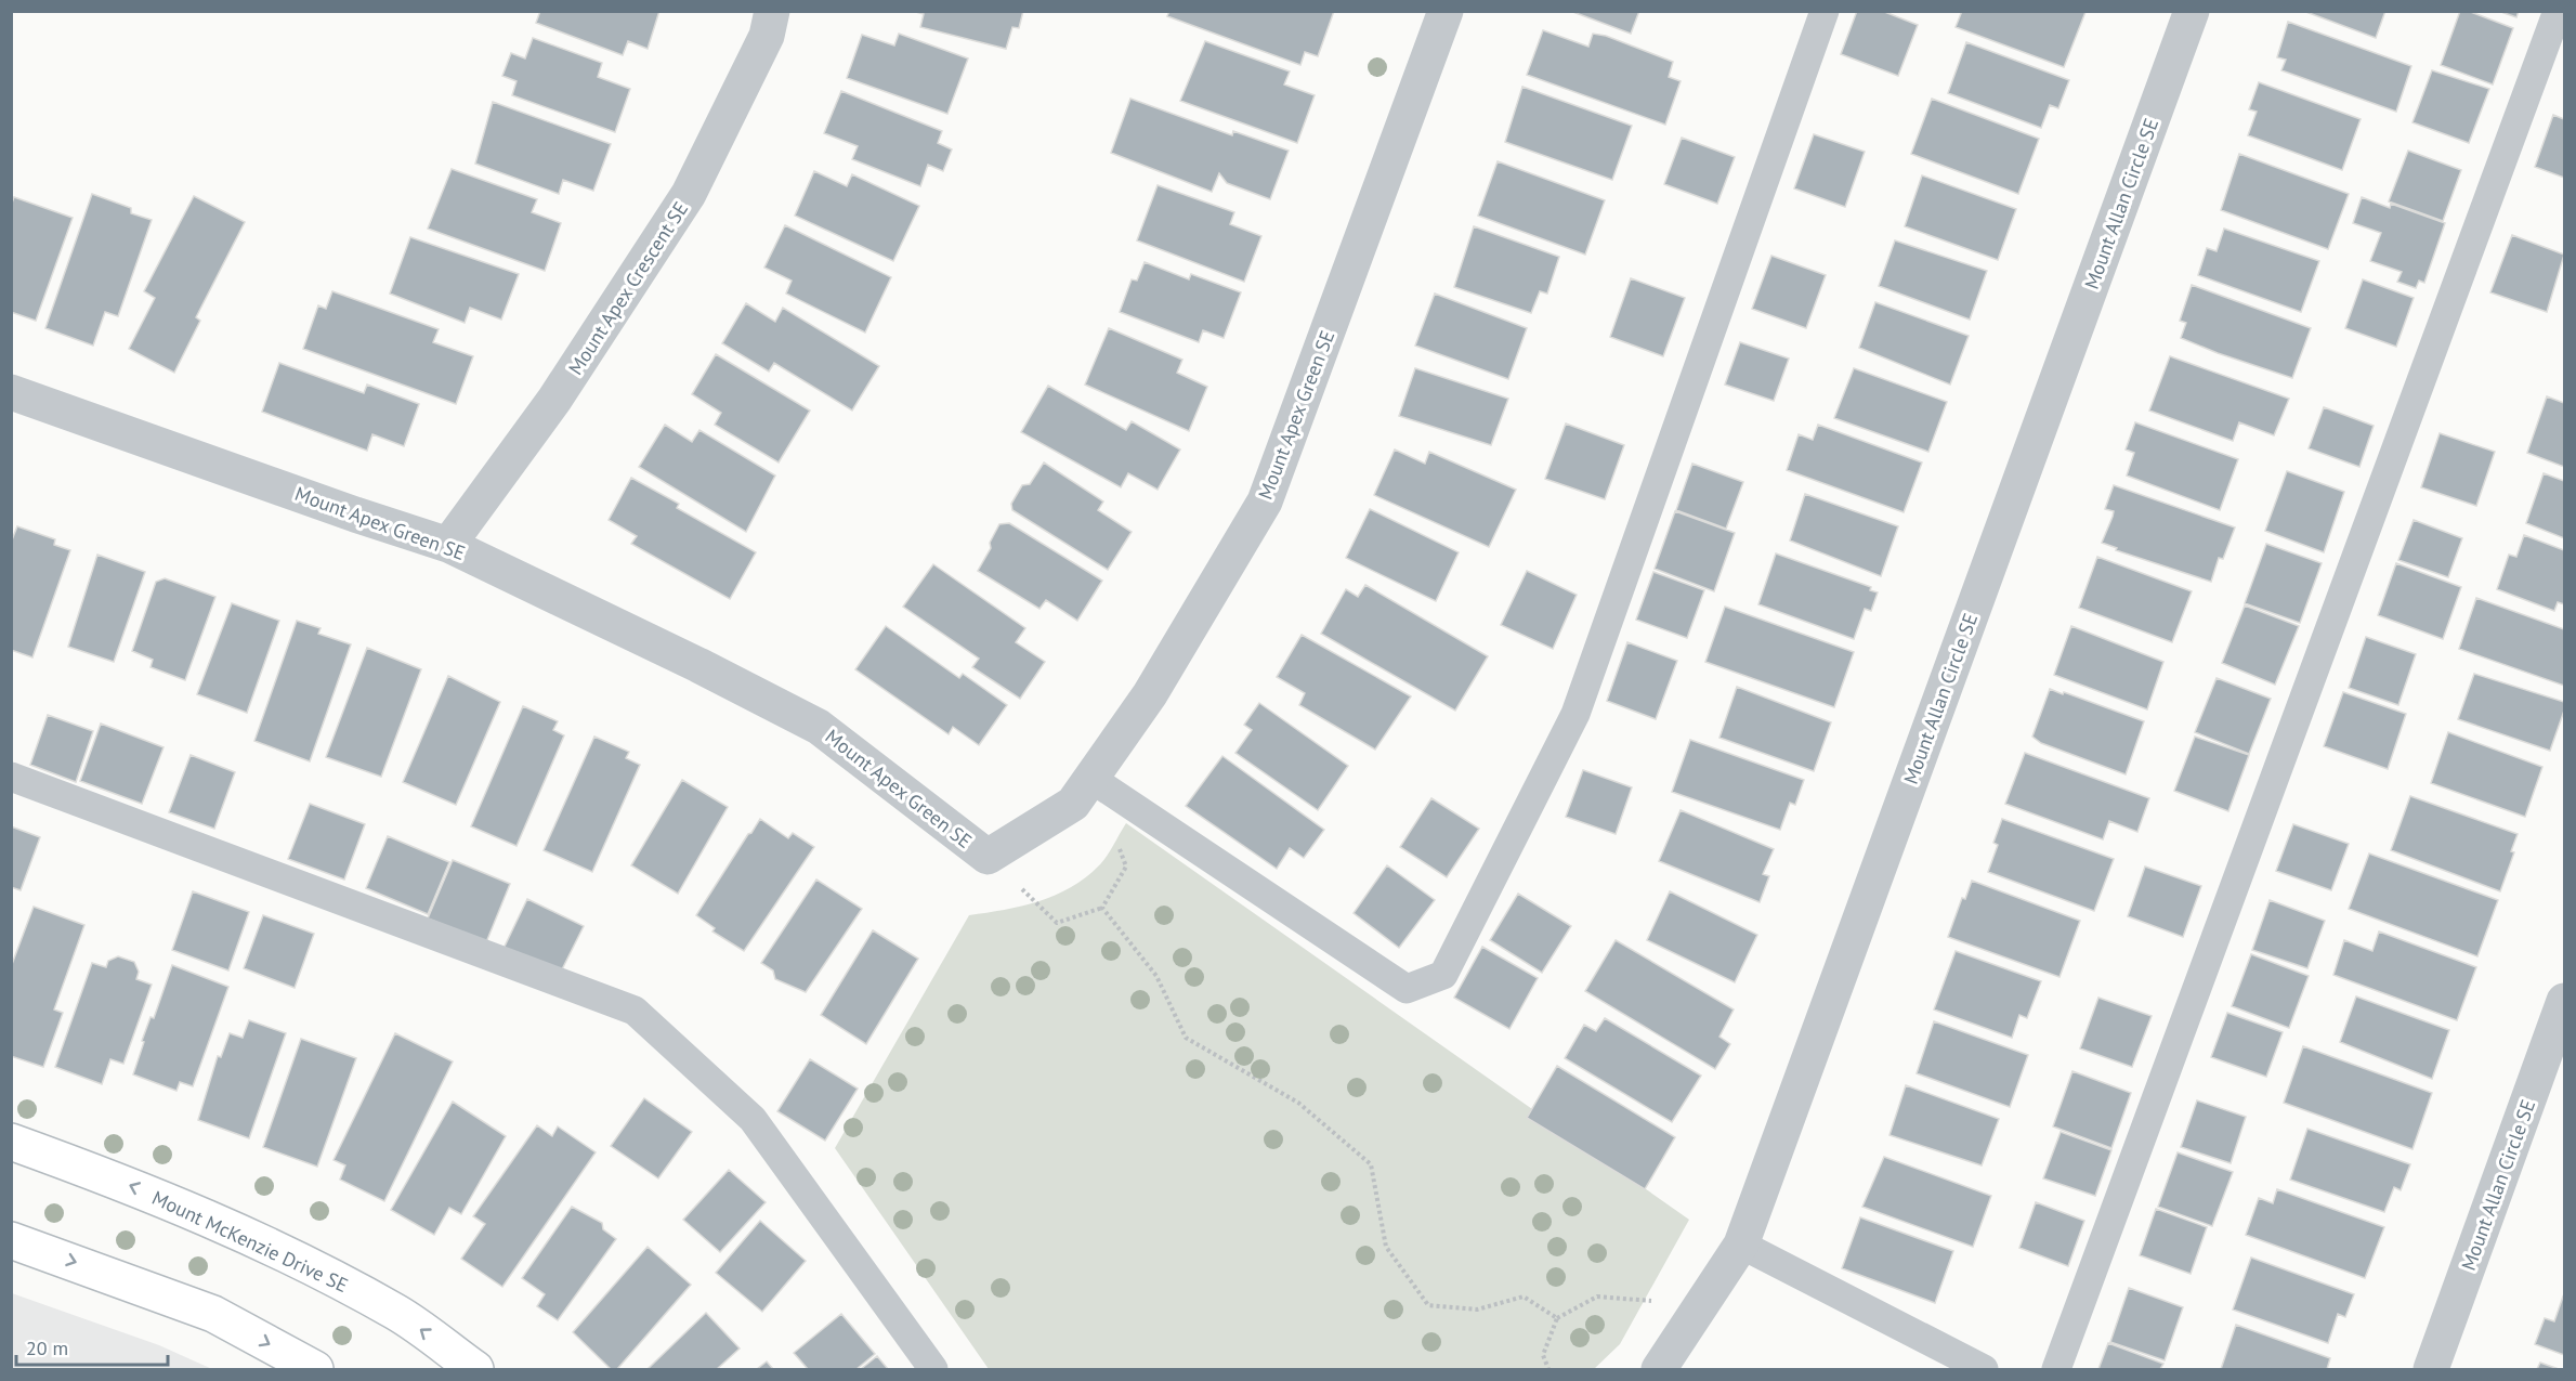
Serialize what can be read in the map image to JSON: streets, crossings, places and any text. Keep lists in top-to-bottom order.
{
  "streets": {
    "street": [
      "Mount Allan Circle SE",
      "Mount Apex Crescent SE",
      "Mount Apex Green SE",
      "Mount McKenzie Drive SE"
    ]
  },
  "crossings": [
    ["Mount Apex Crescent SE", "Mount Apex Green SE"]
  ],
  "scale_bar": "20 m"
}
